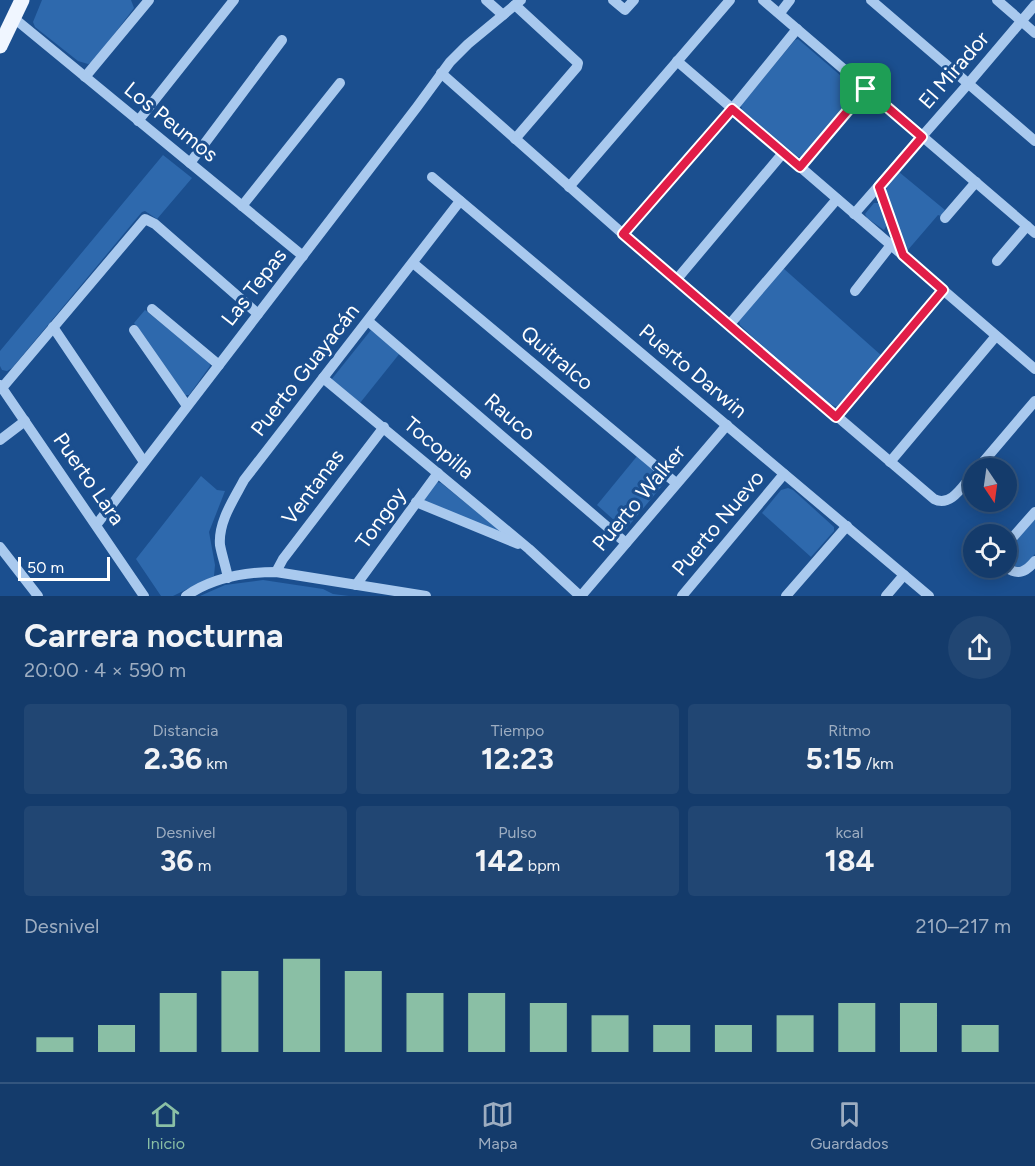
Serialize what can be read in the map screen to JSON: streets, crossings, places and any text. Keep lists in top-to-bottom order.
{
  "streets": {
    "street": [
      "El Mirador",
      "Los Peumos",
      "Las Tepas",
      "Quitralco",
      "Puerto Guayacán",
      "Puerto Darwin",
      "Rauco",
      "Tocopilla",
      "Puerto Lara",
      "Ventanas",
      "Puerto Walker",
      "Tongoy",
      "Puerto Nuevo"
    ]
  },
  "crossings": [
    ["Los Peumos", "Las Tepas"],
    ["Las Tepas", "Puerto Lara"],
    ["Quitralco", "Puerto Guayacán"],
    ["Quitralco", "Puerto Walker"],
    ["Puerto Guayacán", "Puerto Darwin"],
    ["Puerto Guayacán", "Rauco"],
    ["Puerto Guayacán", "Tocopilla"],
    ["Puerto Darwin", "Puerto Walker"],
    ["Puerto Darwin", "Puerto Nuevo"],
    ["Rauco", "Puerto Walker"],
    ["Tocopilla", "Ventanas"],
    ["Tocopilla", "Puerto Walker"],
    ["Tocopilla", "Tongoy"]
  ],
  "scale_bar": "50 m",
  "north": "bottom",
  "page": {
    "scale": "50 m",
    "heading": ["Carrera nocturna", "20:00 · 4 × 590 m"],
    "stats": [
      ["Distancia", "2.36 km"],
      ["Tiempo", "12:23"],
      ["Ritmo", "5:15 /km"],
      ["Desnivel", "36 m"],
      ["Pulso", "142 bpm"],
      ["kcal", "184"]
    ],
    "chart": ["Desnivel", "210–217 m"],
    "tabs": ["Inicio", "Mapa", "Guardados"]
  }
}
